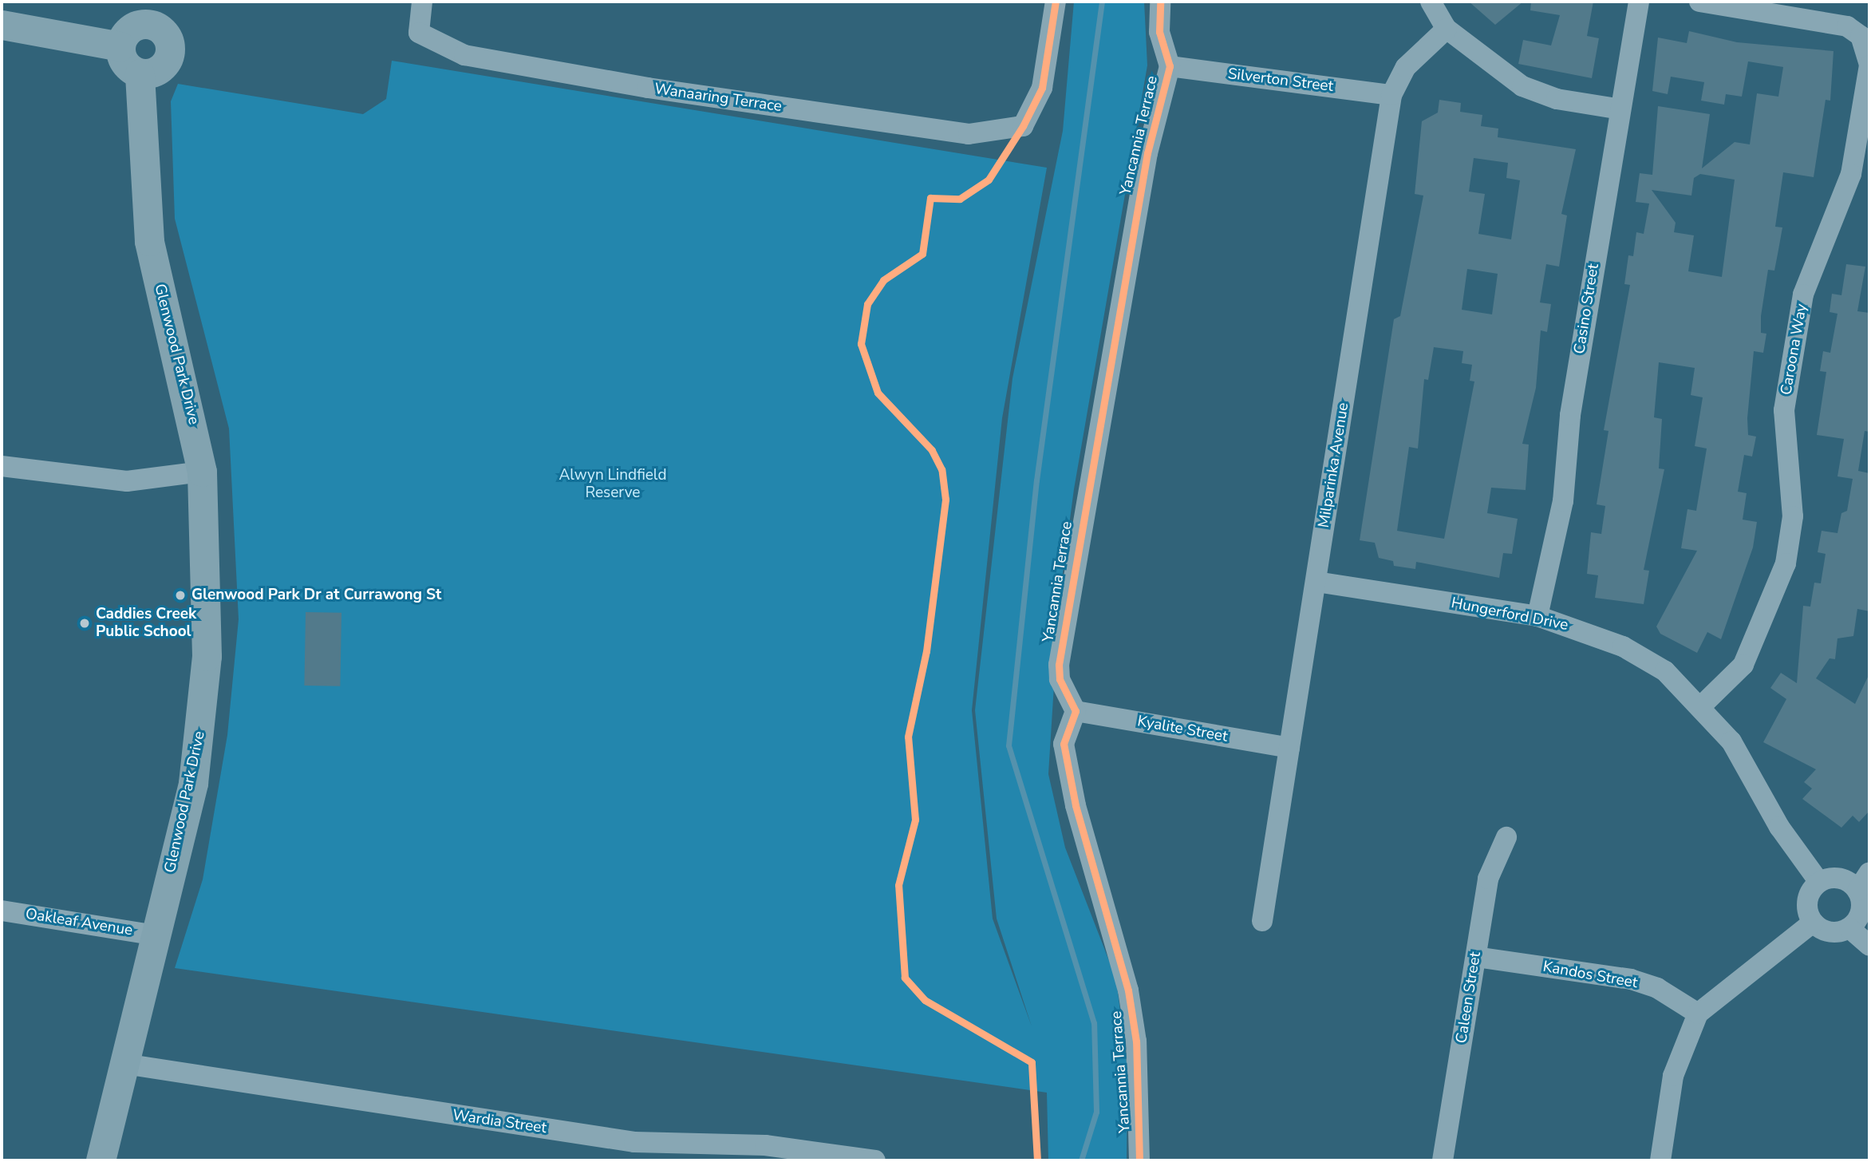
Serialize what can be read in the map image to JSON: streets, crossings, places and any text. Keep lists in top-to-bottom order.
{
  "streets": {
    "street": [
      "Silverton Street",
      "Wanaaring Terrace",
      "Yancannia Terrace",
      "Casino Street",
      "Caroona Way",
      "Glenwood Park Drive",
      "Milparinka Avenue",
      "Hungerford Drive",
      "Kyalite Street",
      "Oakleaf Avenue",
      "Kandos Street",
      "Caleen Street",
      "Wardia Street"
    ]
  },
  "crossings": [
    ["Silverton Street", "Yancannia Terrace"],
    ["Silverton Street", "Milparinka Avenue"],
    ["Yancannia Terrace", "Kyalite Street"],
    ["Casino Street", "Hungerford Drive"],
    ["Caroona Way", "Hungerford Drive"],
    ["Glenwood Park Drive", "Oakleaf Avenue"],
    ["Glenwood Park Drive", "Wardia Street"],
    ["Milparinka Avenue", "Hungerford Drive"],
    ["Milparinka Avenue", "Kyalite Street"],
    ["Kandos Street", "Caleen Street"]
  ],
  "parks": ["Alwyn Lindfield Reserve"],
  "places": ["Glenwood Park Dr at Currawong St", "Caddies Creek Public School"]
}
